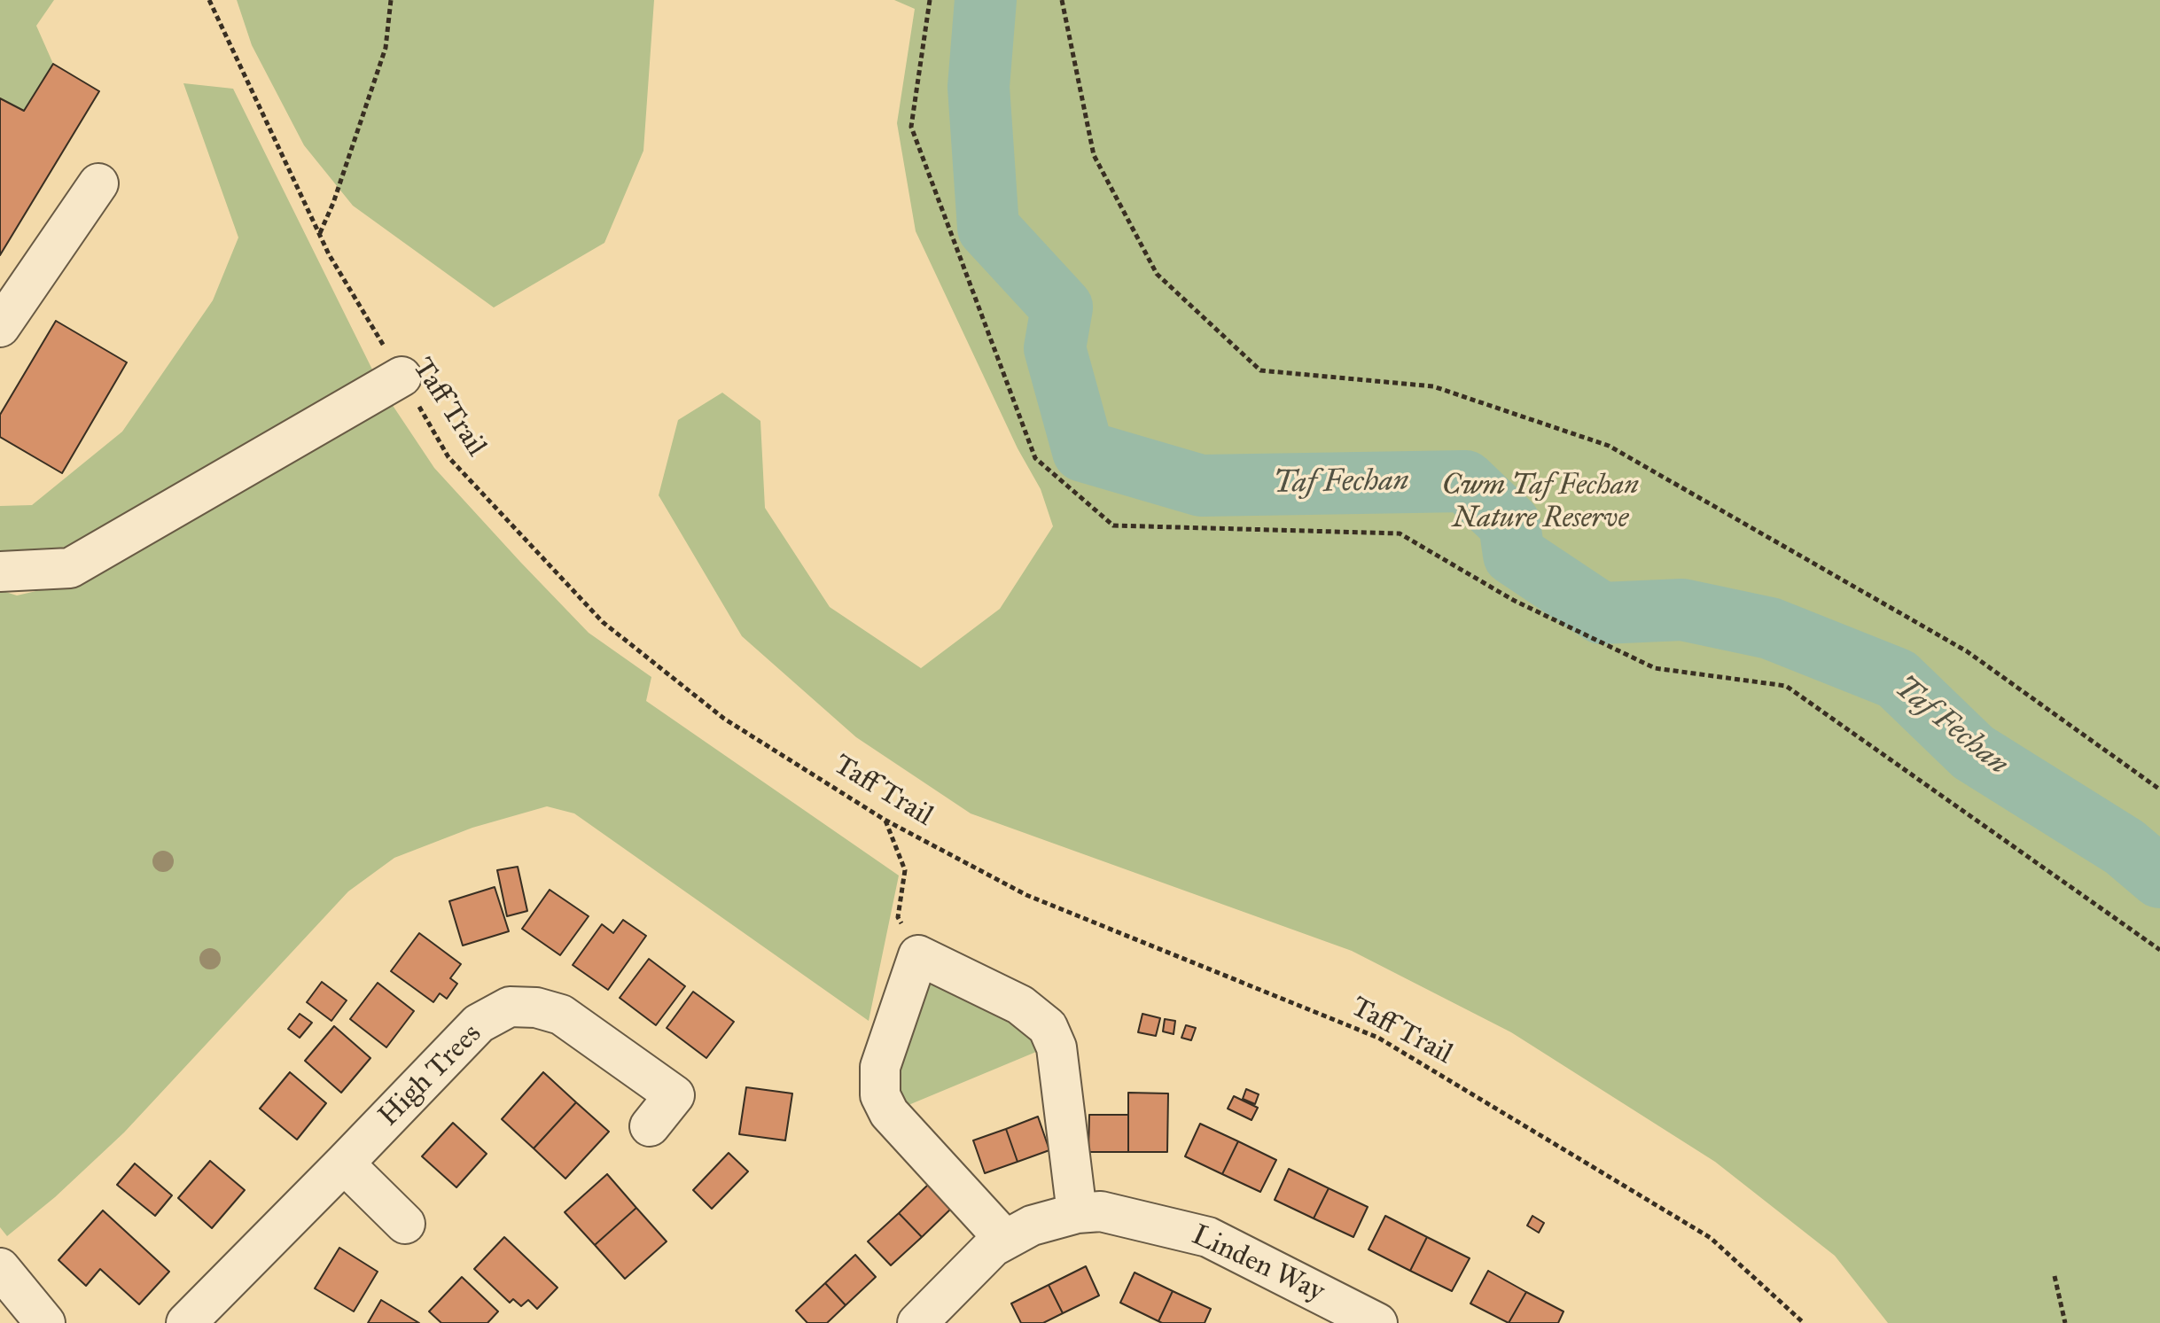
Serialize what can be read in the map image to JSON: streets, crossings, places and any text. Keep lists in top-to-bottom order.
{
  "streets": {
    "street": ["High Trees", "Linden Way"],
    "path": ["Taff Trail"]
  },
  "water": ["Taf Fechan"],
  "parks": ["Cwm Taf Fechan Nature Reserve"]
}
